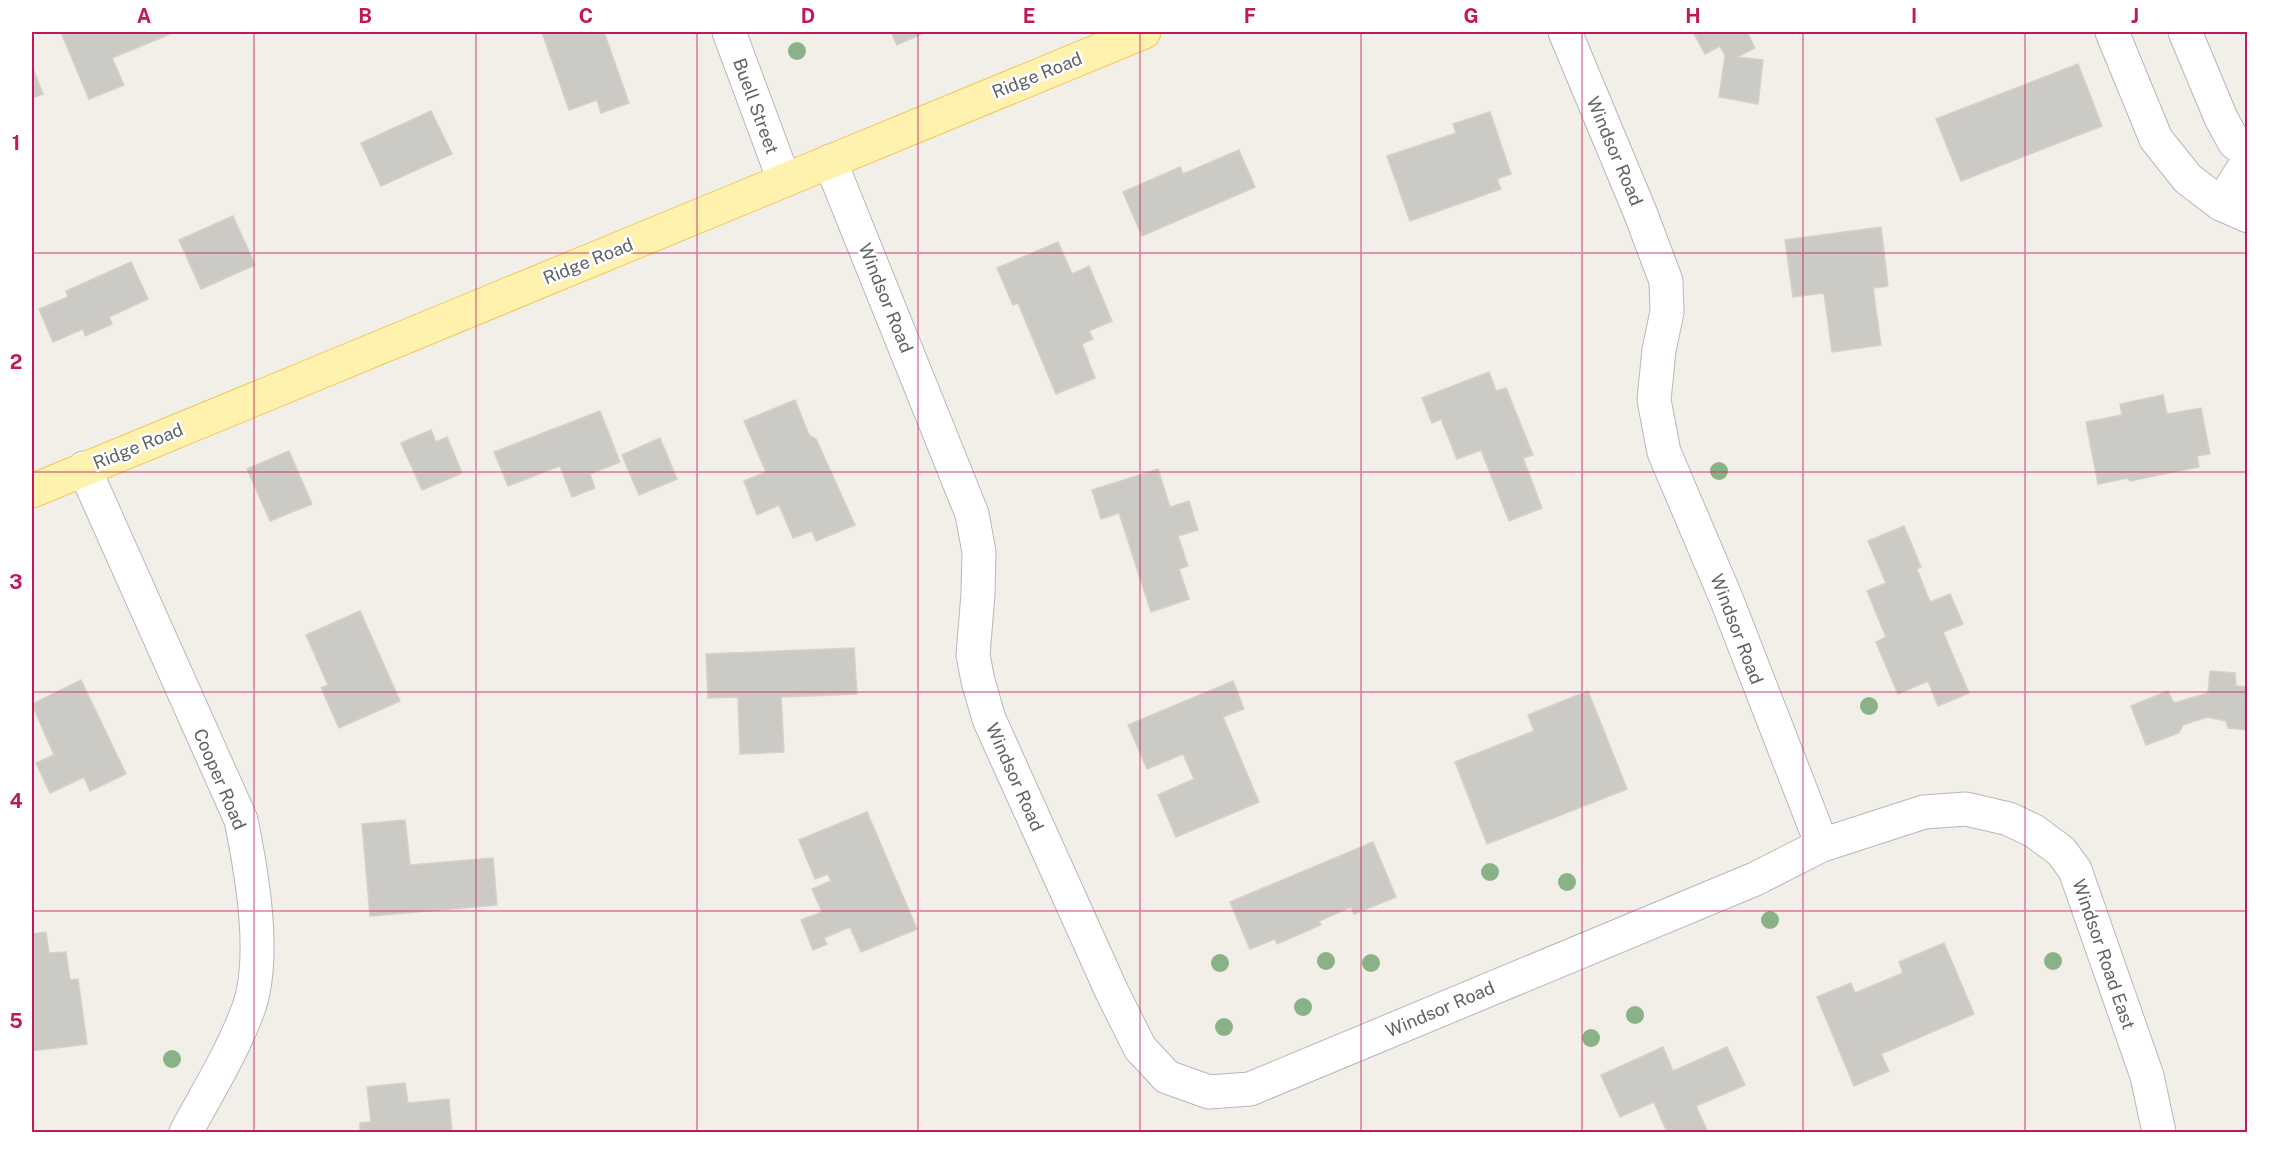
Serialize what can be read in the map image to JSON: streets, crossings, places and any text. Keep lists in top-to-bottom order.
{
  "streets": {
    "main road": ["Ridge Road"],
    "street": [
      "Buell Street",
      "Windsor Road",
      "Cooper Road",
      "Windsor Road East"
    ]
  },
  "crossings": [
    ["Ridge Road", "Buell Street"],
    ["Ridge Road", "Windsor Road"],
    ["Ridge Road", "Cooper Road"],
    ["Windsor Road", "Windsor Road East"]
  ],
  "grid": {
    "columns": [
      "A",
      "B",
      "C",
      "D",
      "E",
      "F",
      "G",
      "H",
      "I",
      "J"
    ],
    "rows": [
      "1",
      "2",
      "3",
      "4",
      "5"
    ]
  }
}
